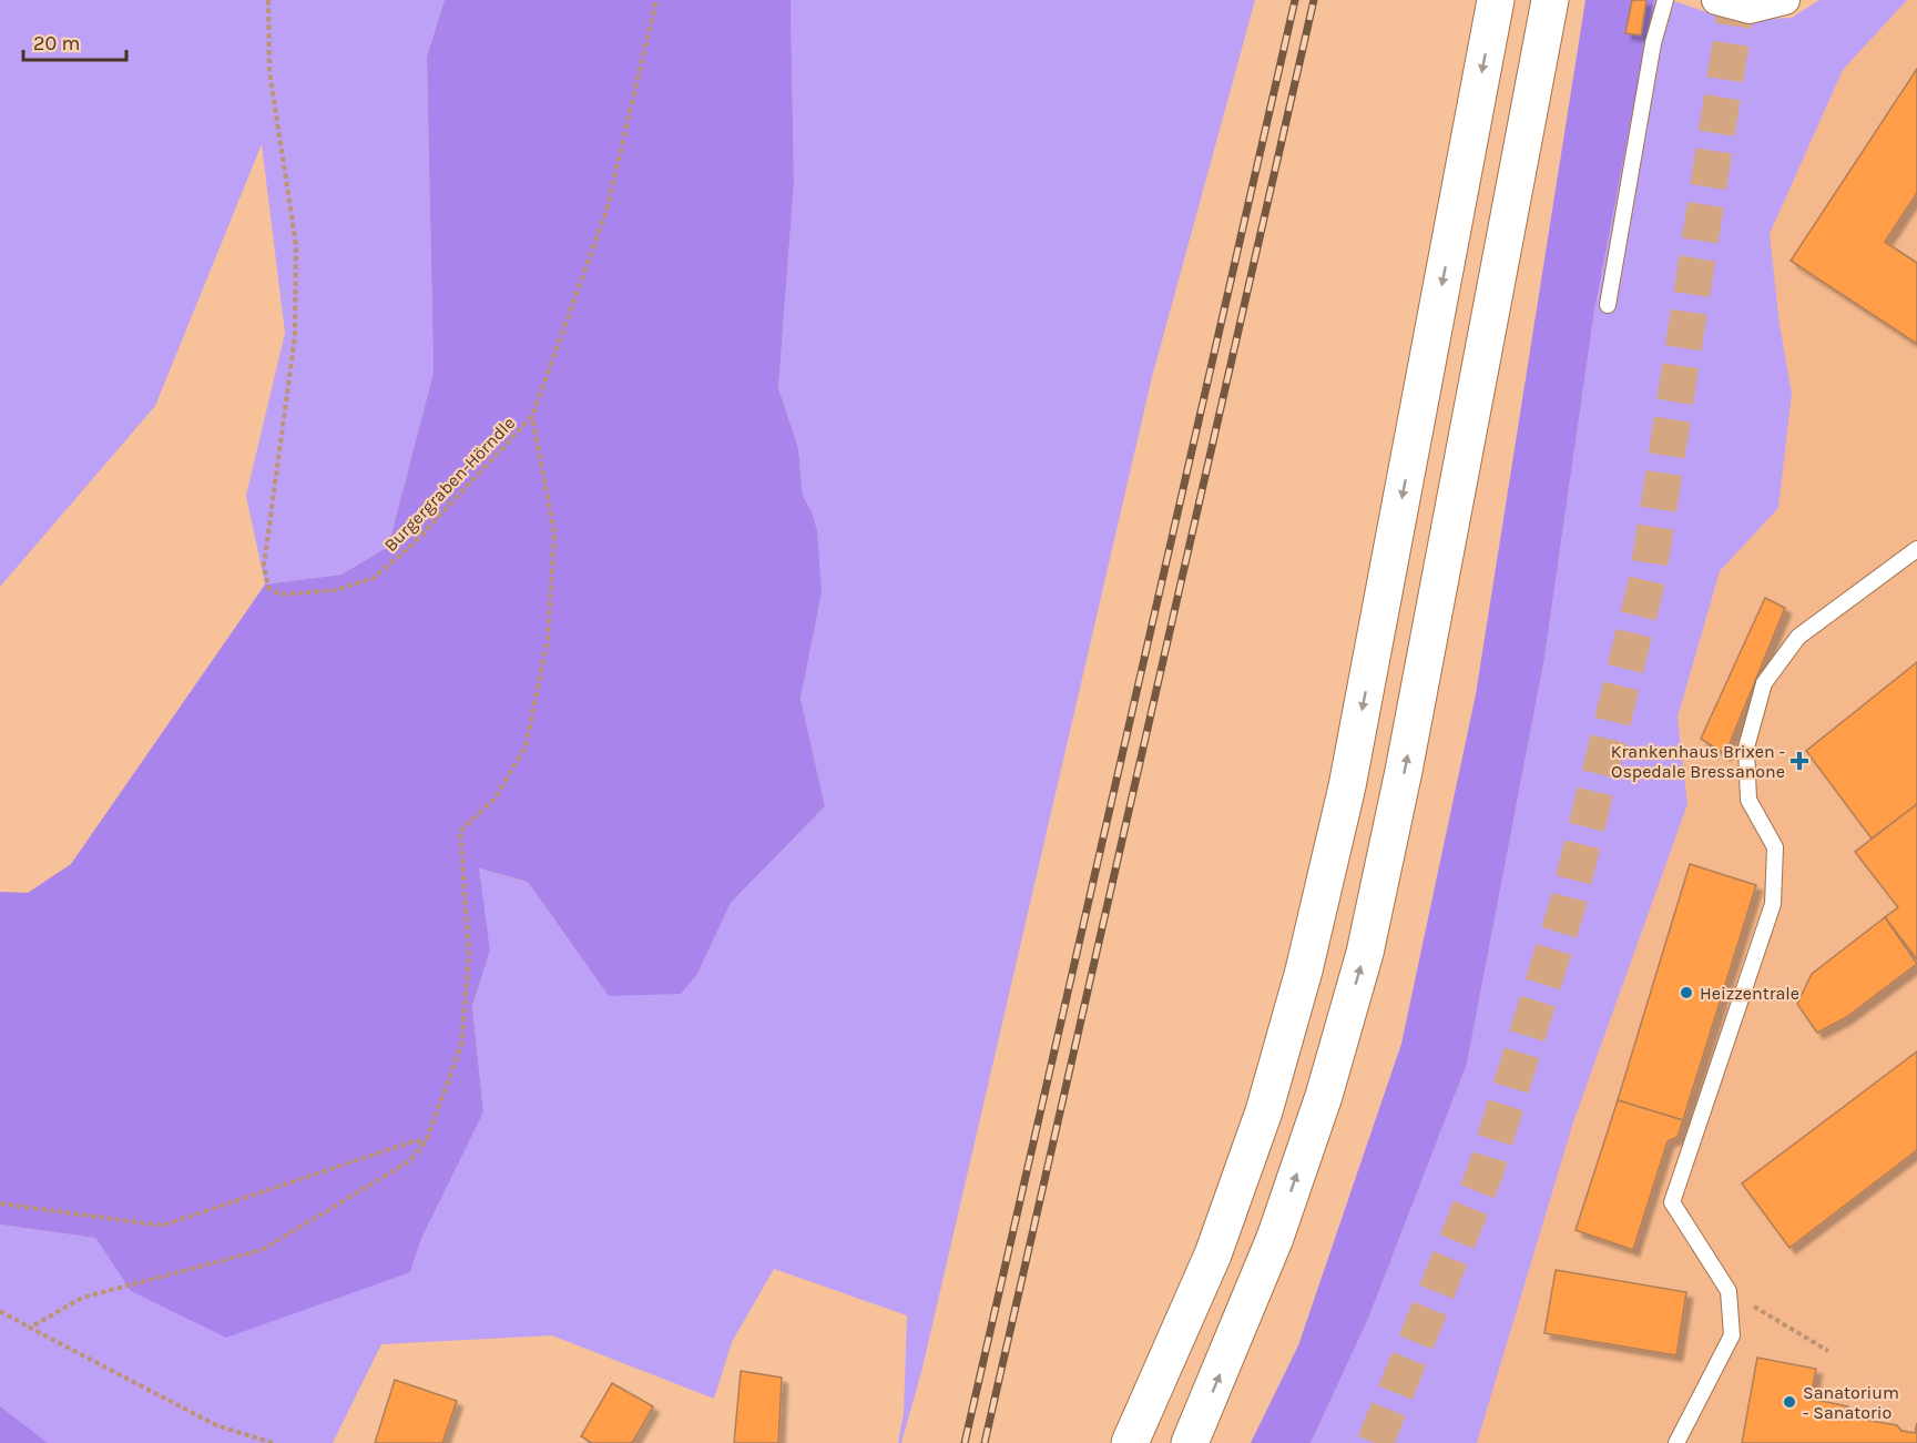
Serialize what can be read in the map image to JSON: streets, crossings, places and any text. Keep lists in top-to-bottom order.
{
  "streets": {
    "path": ["Burgergraben-Hörndle"]
  },
  "places": {
    "health": ["Krankenhaus Brixen - Ospedale Bressanone"],
    "other": ["Heizzentrale", "Sanatorium - Sanatorio"]
  },
  "scale_bar": "20 m"
}
